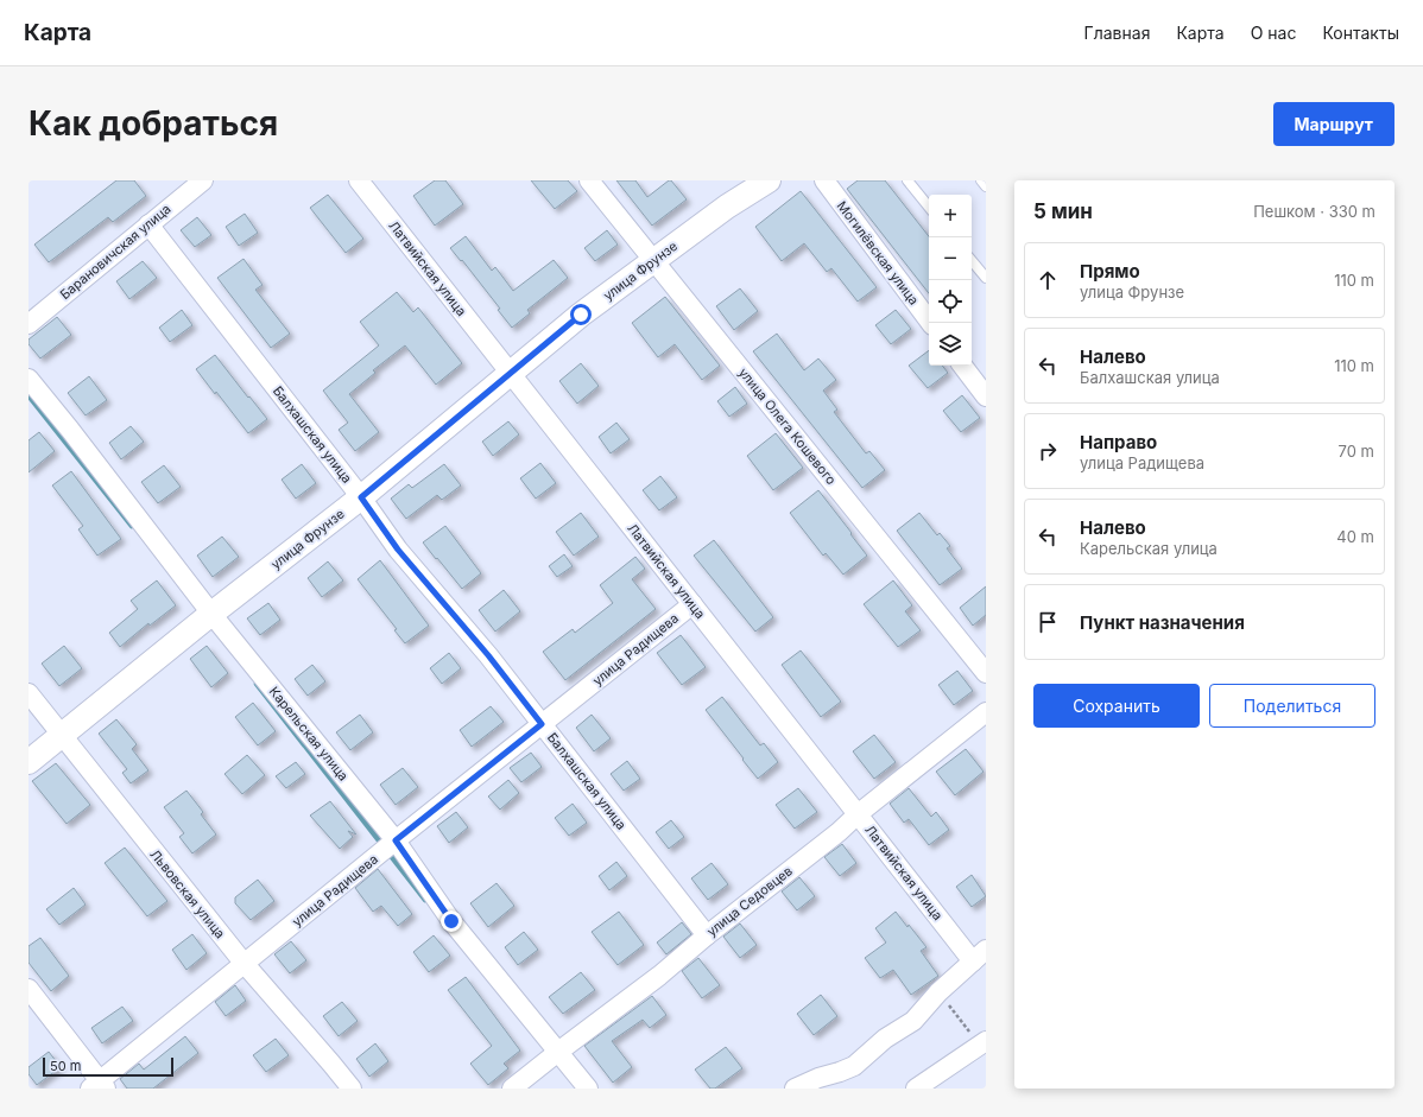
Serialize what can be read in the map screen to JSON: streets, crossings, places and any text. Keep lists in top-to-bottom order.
{
  "streets": {
    "street": [
      "Барановичская улица",
      "Могилёвская улица",
      "Латвийская улица",
      "улица Фрунзе",
      "улица Олега Кошевого",
      "Балхашская улица",
      "улица Радищева",
      "Карельская улица",
      "Львовская улица",
      "улица Седовцев"
    ]
  },
  "crossings": [
    ["Барановичская улица", "Балхашская улица"],
    ["Латвийская улица", "улица Фрунзе"],
    ["Латвийская улица", "улица Радищева"],
    ["Латвийская улица", "улица Седовцев"],
    ["улица Фрунзе", "улица Олега Кошевого"],
    ["улица Фрунзе", "Балхашская улица"],
    ["улица Фрунзе", "Карельская улица"],
    ["улица Фрунзе", "Львовская улица"],
    ["Балхашская улица", "улица Радищева"],
    ["Балхашская улица", "улица Седовцев"],
    ["улица Радищева", "Карельская улица"],
    ["улица Радищева", "Львовская улица"],
    ["Карельская улица", "улица Седовцев"]
  ],
  "scale_bar": "50 m",
  "page": {
    "header": "Карта",
    "nav": [
      "Главная",
      "Карта",
      "О нас",
      "Контакты"
    ],
    "buttons": [
      "Маршрут",
      ["Сохранить", "Поделиться"]
    ],
    "title": "Как добраться",
    "heading": ["5 мин", "Пешком · 330 m"],
    "map_buttons": ["+", "−"],
    "list": [
      ["Прямо", "улица Фрунзе", "110 m"],
      ["Налево", "Балхашская улица", "110 m"],
      ["Направо", "улица Радищева", "70 m"],
      ["Налево", "Карельская улица", "40 m"],
      "Пункт назначения"
    ],
    "scale": "50 m"
  }
}
